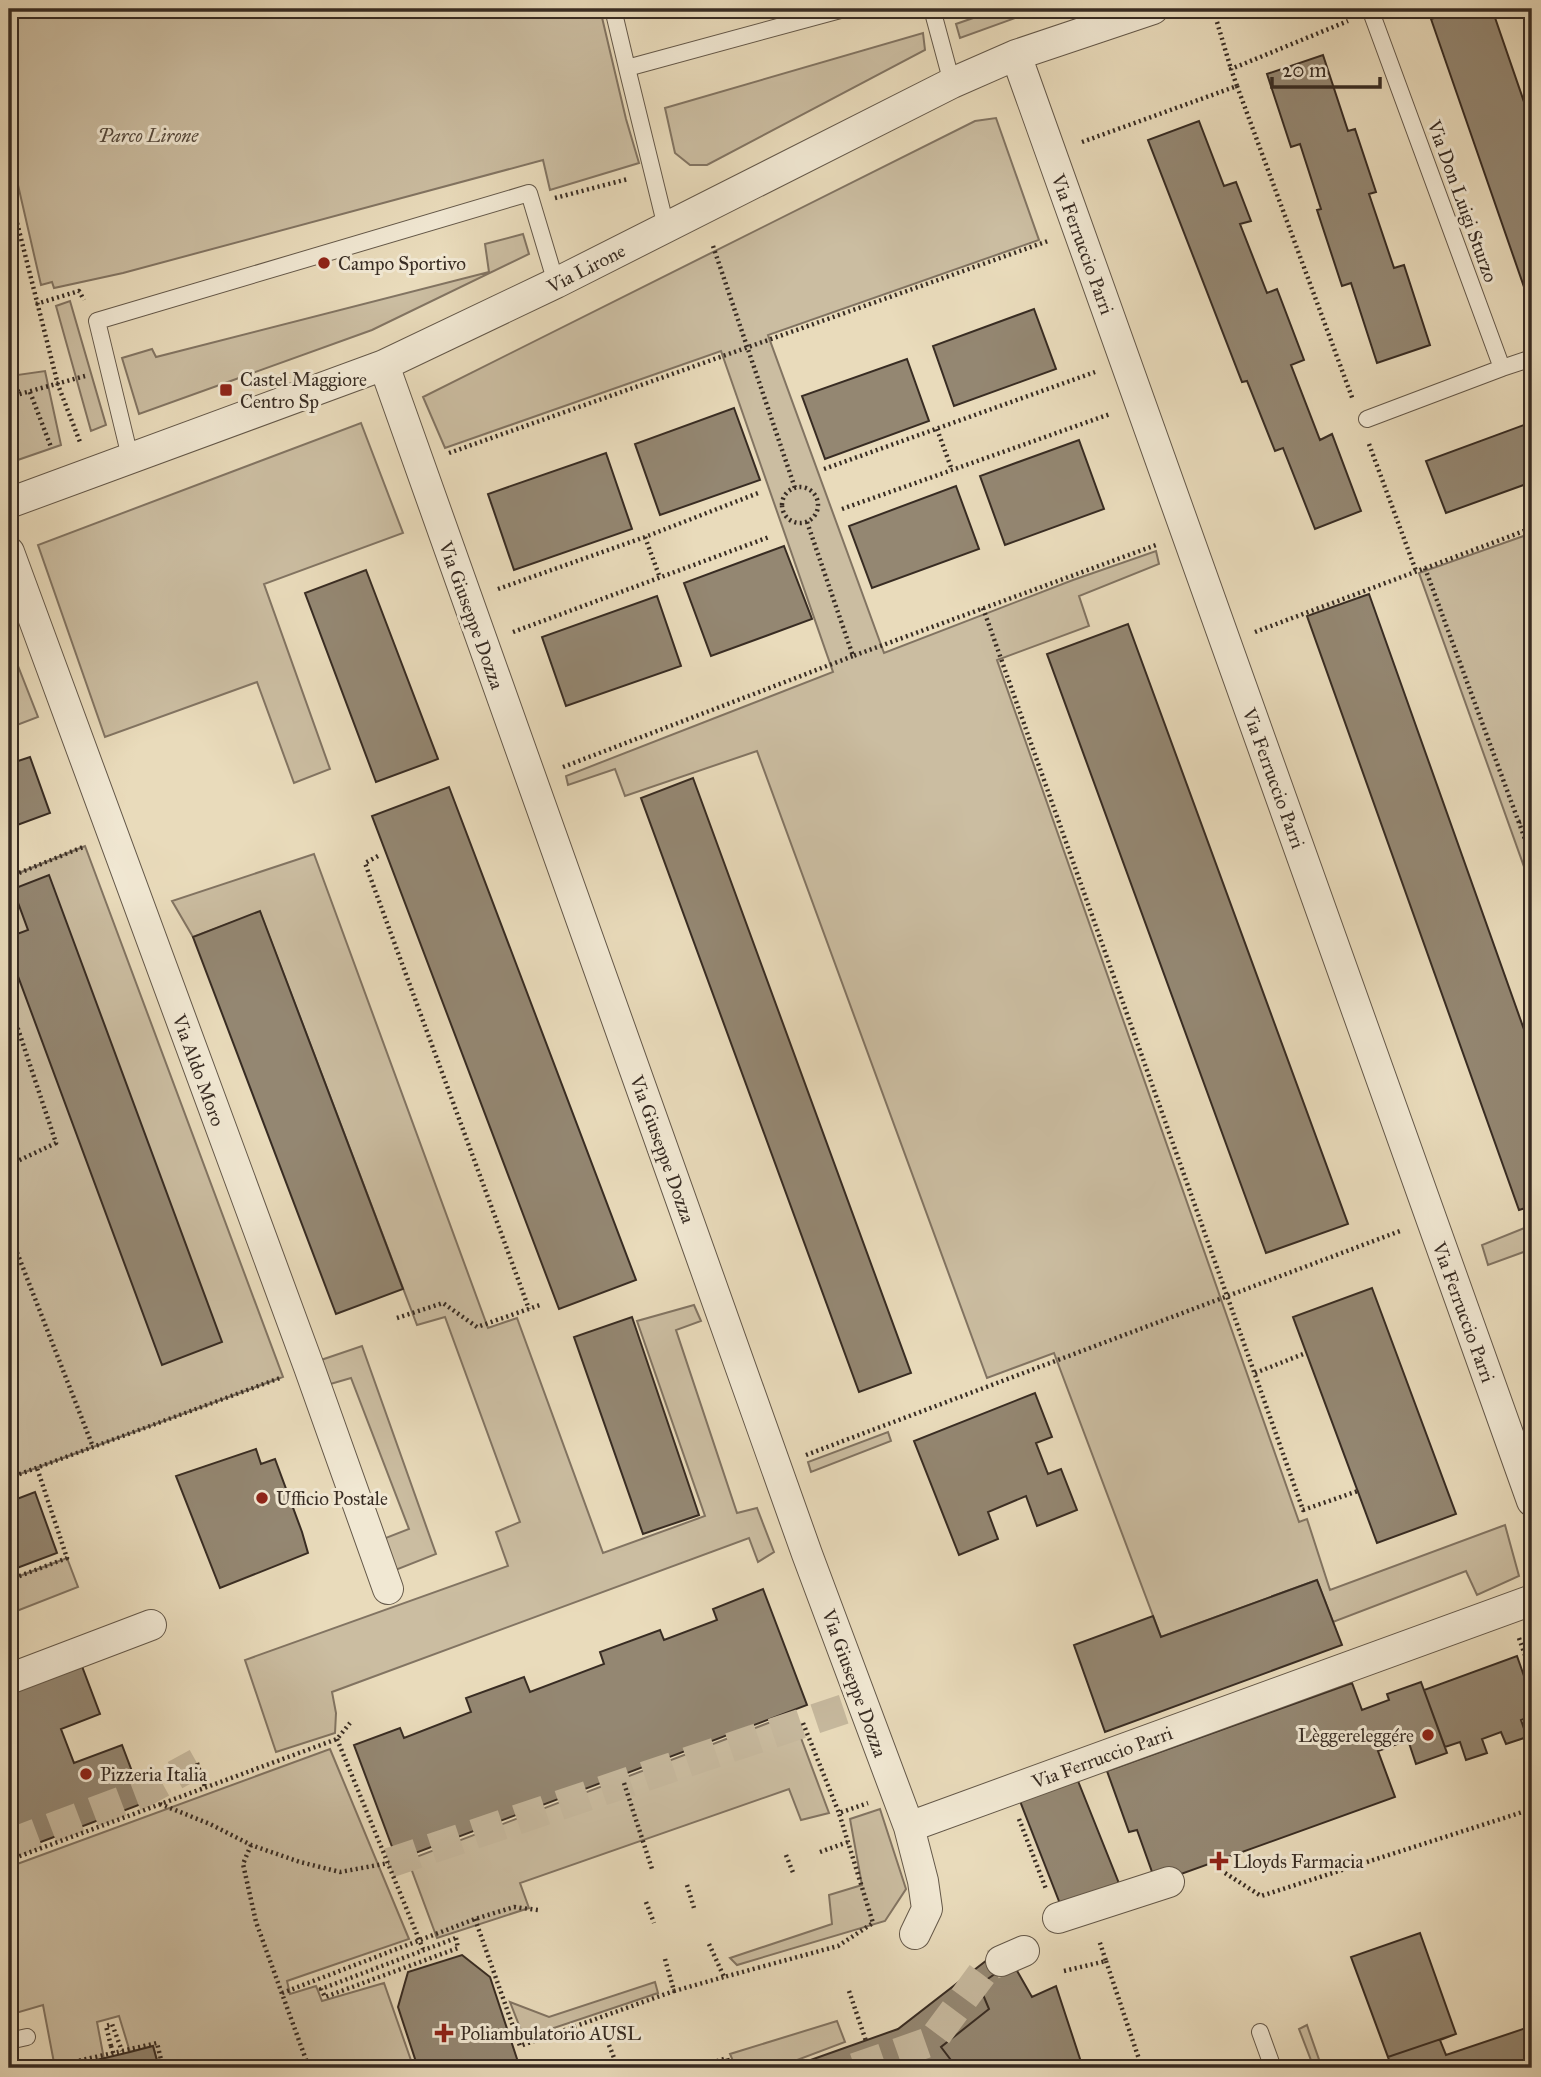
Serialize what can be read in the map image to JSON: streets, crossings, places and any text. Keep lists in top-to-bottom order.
{
  "streets": {
    "street": [
      "Via Ferruccio Parri",
      "Via Lirone",
      "Via Giuseppe Dozza",
      "Via Aldo Moro"
    ],
    "lane": ["Via Don Luigi Sturzo"]
  },
  "crossings": [
    ["Via Ferruccio Parri", "Via Lirone"],
    ["Via Ferruccio Parri", "Via Giuseppe Dozza"],
    ["Via Lirone", "Via Giuseppe Dozza"]
  ],
  "parks": ["Parco Lirone"],
  "places": {
    "other": [
      "Campo Sportivo",
      "Ufficio Postale",
      "Lèggereleggére",
      "Pizzeria Italia"
    ],
    "transit": ["Castel Maggiore Centro Sp"],
    "health": ["Lloyds Farmacia", "Poliambulatorio AUSL"]
  },
  "scale_bar": "20 m"
}
